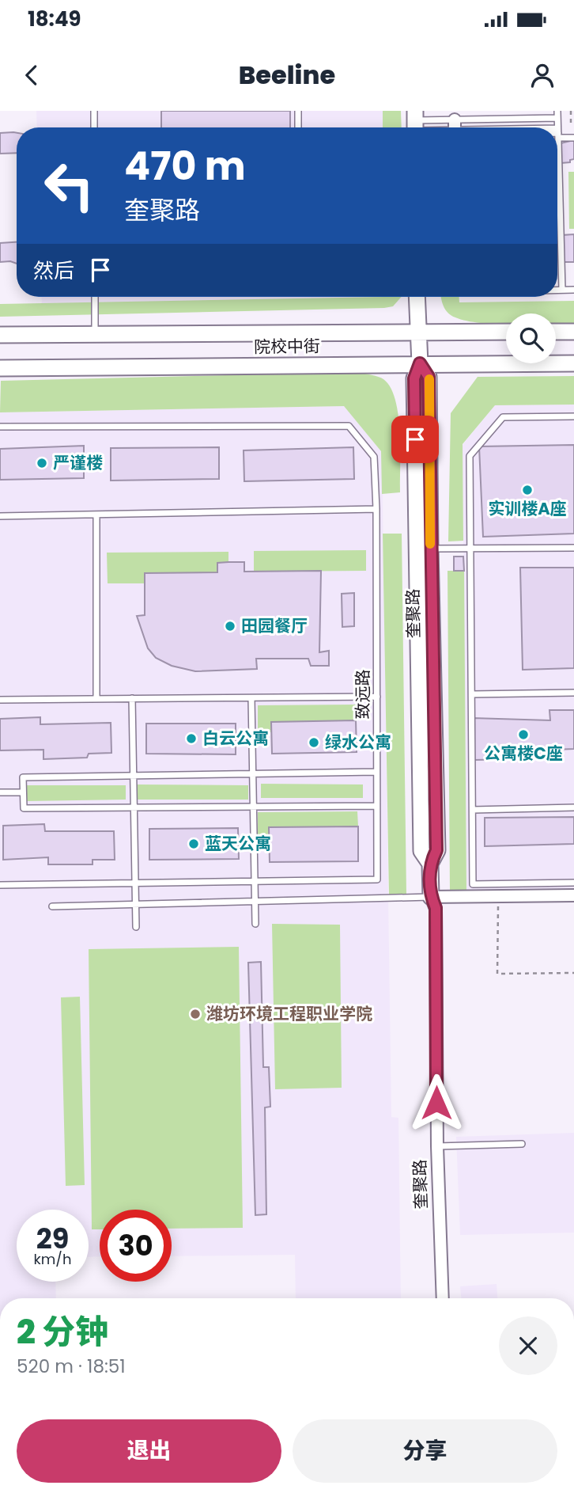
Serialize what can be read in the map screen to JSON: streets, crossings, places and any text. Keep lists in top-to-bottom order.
{
  "streets": {
    "main road": ["院校中街", "奎聚路"],
    "lane": ["致远路"]
  },
  "crossings": [
    ["院校中街", "奎聚路"]
  ],
  "places": [
    "严谨楼",
    "实训楼A座",
    "田园餐厅",
    "公寓楼C座",
    "白云公寓",
    "绿水公寓",
    "蓝天公寓",
    "潍坊环境工程职业学院"
  ],
  "page": {
    "status": "18:49",
    "header": "Beeline",
    "turn": ["470 m", "奎聚路"],
    "then": "然后",
    "speed": "29 km/h",
    "limit": "30",
    "heading": ["2 分钟", "520 m · 18:51"],
    "buttons": ["退出", "分享"]
  }
}
